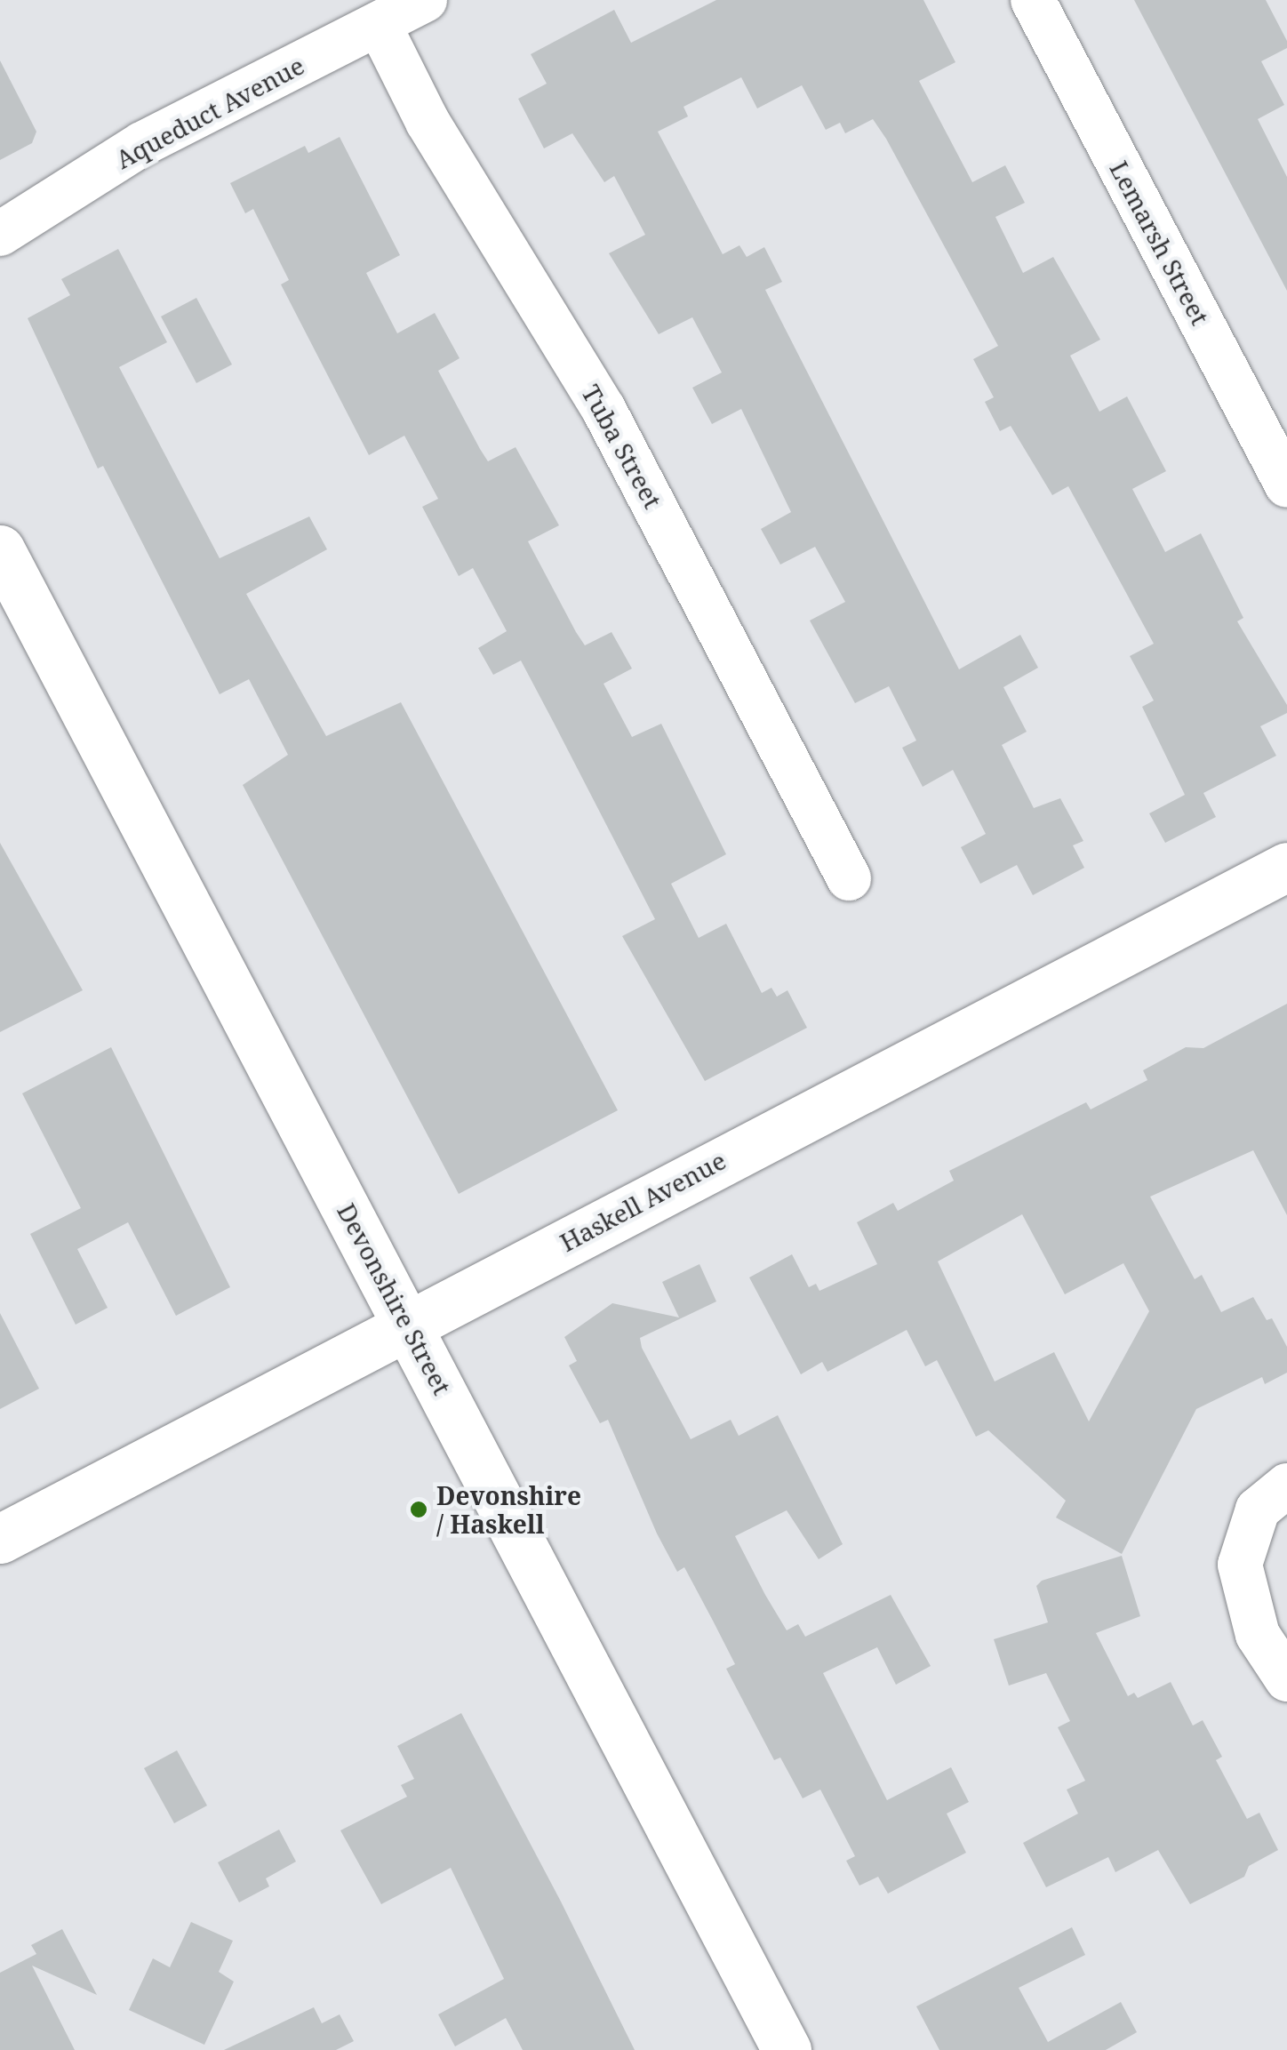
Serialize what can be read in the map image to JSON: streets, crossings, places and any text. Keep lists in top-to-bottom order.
{
  "streets": {
    "main road": ["Haskell Avenue", "Devonshire Street"],
    "street": ["Aqueduct Avenue", "Lemarsh Street", "Tuba Street"]
  },
  "crossings": [
    ["Aqueduct Avenue", "Tuba Street"],
    ["Haskell Avenue", "Devonshire Street"]
  ],
  "places": ["Devonshire / Haskell"]
}
